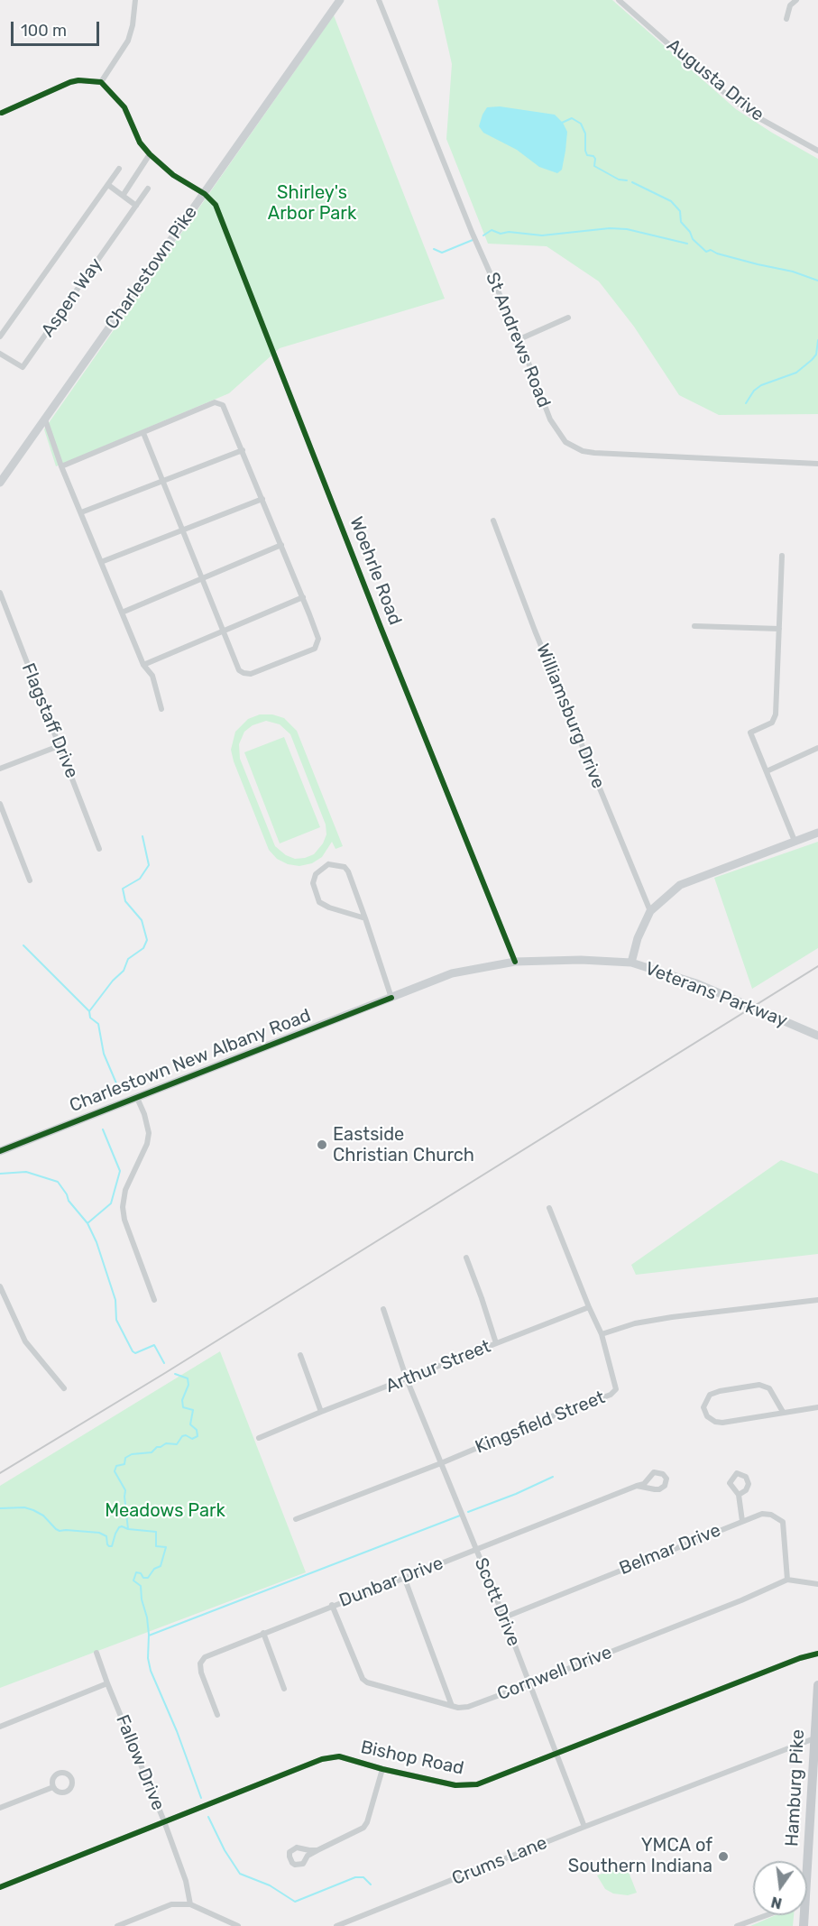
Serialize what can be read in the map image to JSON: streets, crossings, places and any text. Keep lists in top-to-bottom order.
{
  "streets": {
    "main road": [
      "Charlestown Pike",
      "Veterans Parkway",
      "Charlestown New Albany Road",
      "Hamburg Pike"
    ],
    "street": [
      "Augusta Drive",
      "Aspen Way",
      "St Andrews Road",
      "Woehrle Road",
      "Williamsburg Drive",
      "Flagstaff Drive",
      "Arthur Street",
      "Kingsfield Street",
      "Belmar Drive",
      "Dunbar Drive",
      "Scott Drive",
      "Cornwell Drive",
      "Bishop Road",
      "Fallow Drive",
      "Crums Lane"
    ]
  },
  "crossings": [
    ["Charlestown Pike", "Woehrle Road"],
    ["Woehrle Road", "Veterans Parkway"],
    ["Woehrle Road", "Charlestown New Albany Road"],
    ["Veterans Parkway", "Charlestown New Albany Road"],
    ["Arthur Street", "Scott Drive"],
    ["Kingsfield Street", "Scott Drive"],
    ["Belmar Drive", "Scott Drive"],
    ["Belmar Drive", "Cornwell Drive"],
    ["Dunbar Drive", "Scott Drive"],
    ["Dunbar Drive", "Cornwell Drive"],
    ["Scott Drive", "Cornwell Drive"],
    ["Scott Drive", "Bishop Road"],
    ["Scott Drive", "Crums Lane"],
    ["Bishop Road", "Fallow Drive"],
    ["Hamburg Pike", "Crums Lane"]
  ],
  "parks": ["Shirley's Arbor Park", "Meadows Park"],
  "places": ["Eastside Christian Church", "YMCA of Southern Indiana"],
  "scale_bar": "100 m",
  "north": "bottom"
}
